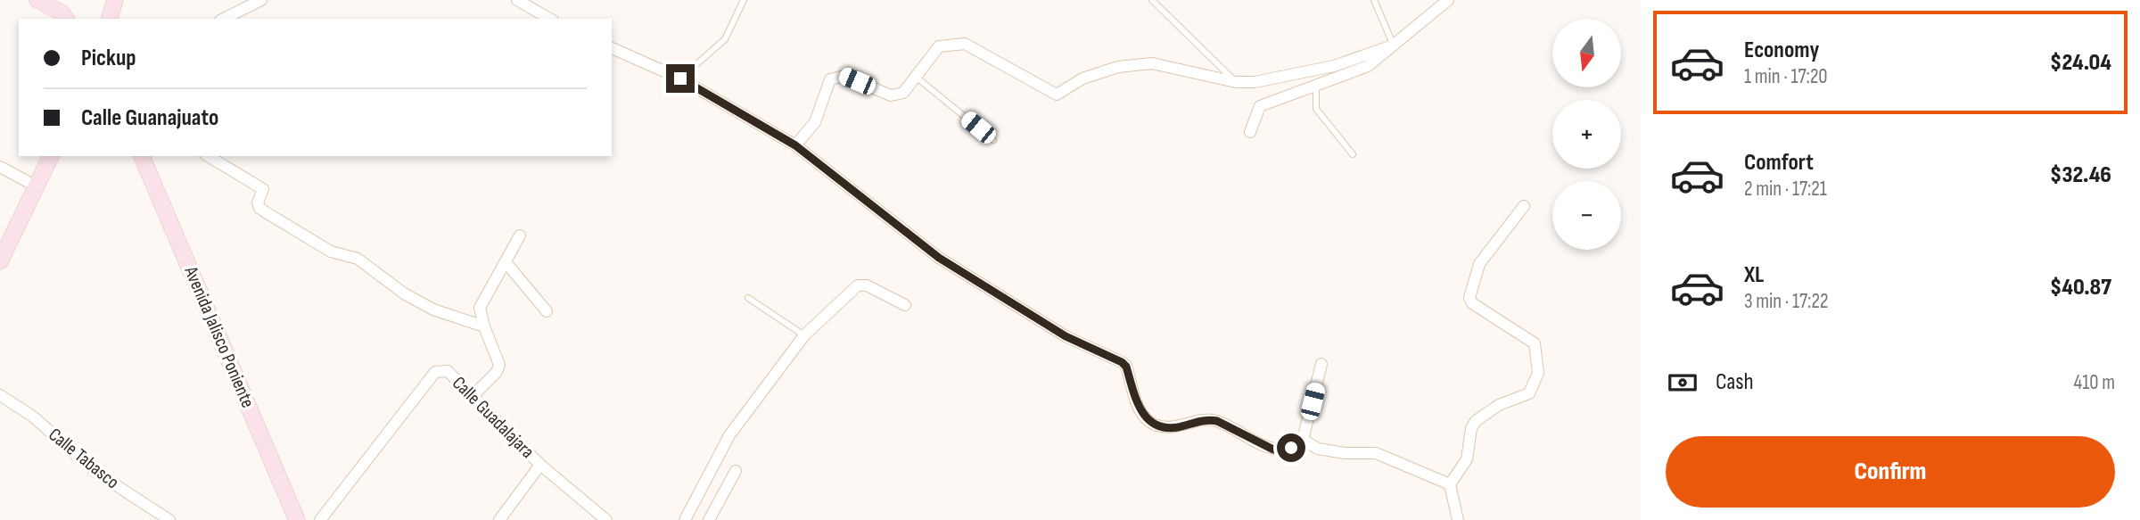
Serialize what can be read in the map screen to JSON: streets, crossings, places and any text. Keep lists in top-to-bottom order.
{
  "streets": {
    "street": ["Avenida Jalisco Poniente", "Calle Guadalajara", "Calle Tabasco"]
  },
  "north": "bottom",
  "page": {
    "list": [
      {
        "name": "Economy",
        "note": "1 min · 17:20",
        "value": "$24.04"
      },
      {
        "name": "Comfort",
        "note": "2 min · 17:21",
        "value": "$32.46"
      },
      {
        "name": "XL",
        "note": "3 min · 17:22",
        "value": "$40.87"
      }
    ],
    "map_buttons": ["+", "−"],
    "banner": ["Pickup", "Calle Guanajuato"],
    "pay": ["Cash", "410 m"],
    "buttons": "Confirm"
  }
}
